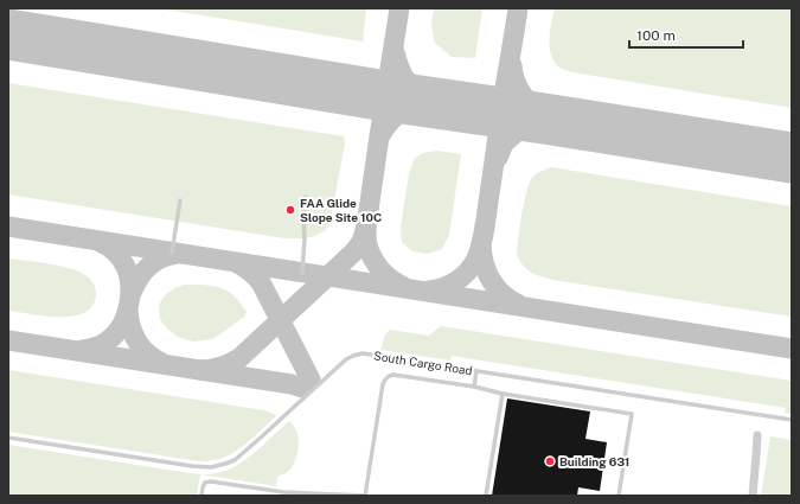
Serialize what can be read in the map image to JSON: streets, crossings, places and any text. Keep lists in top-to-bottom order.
{
  "streets": {
    "lane": ["South Cargo Road"]
  },
  "places": ["FAA Glide Slope Site 10C", "Building 631"],
  "scale_bar": "100 m"
}
